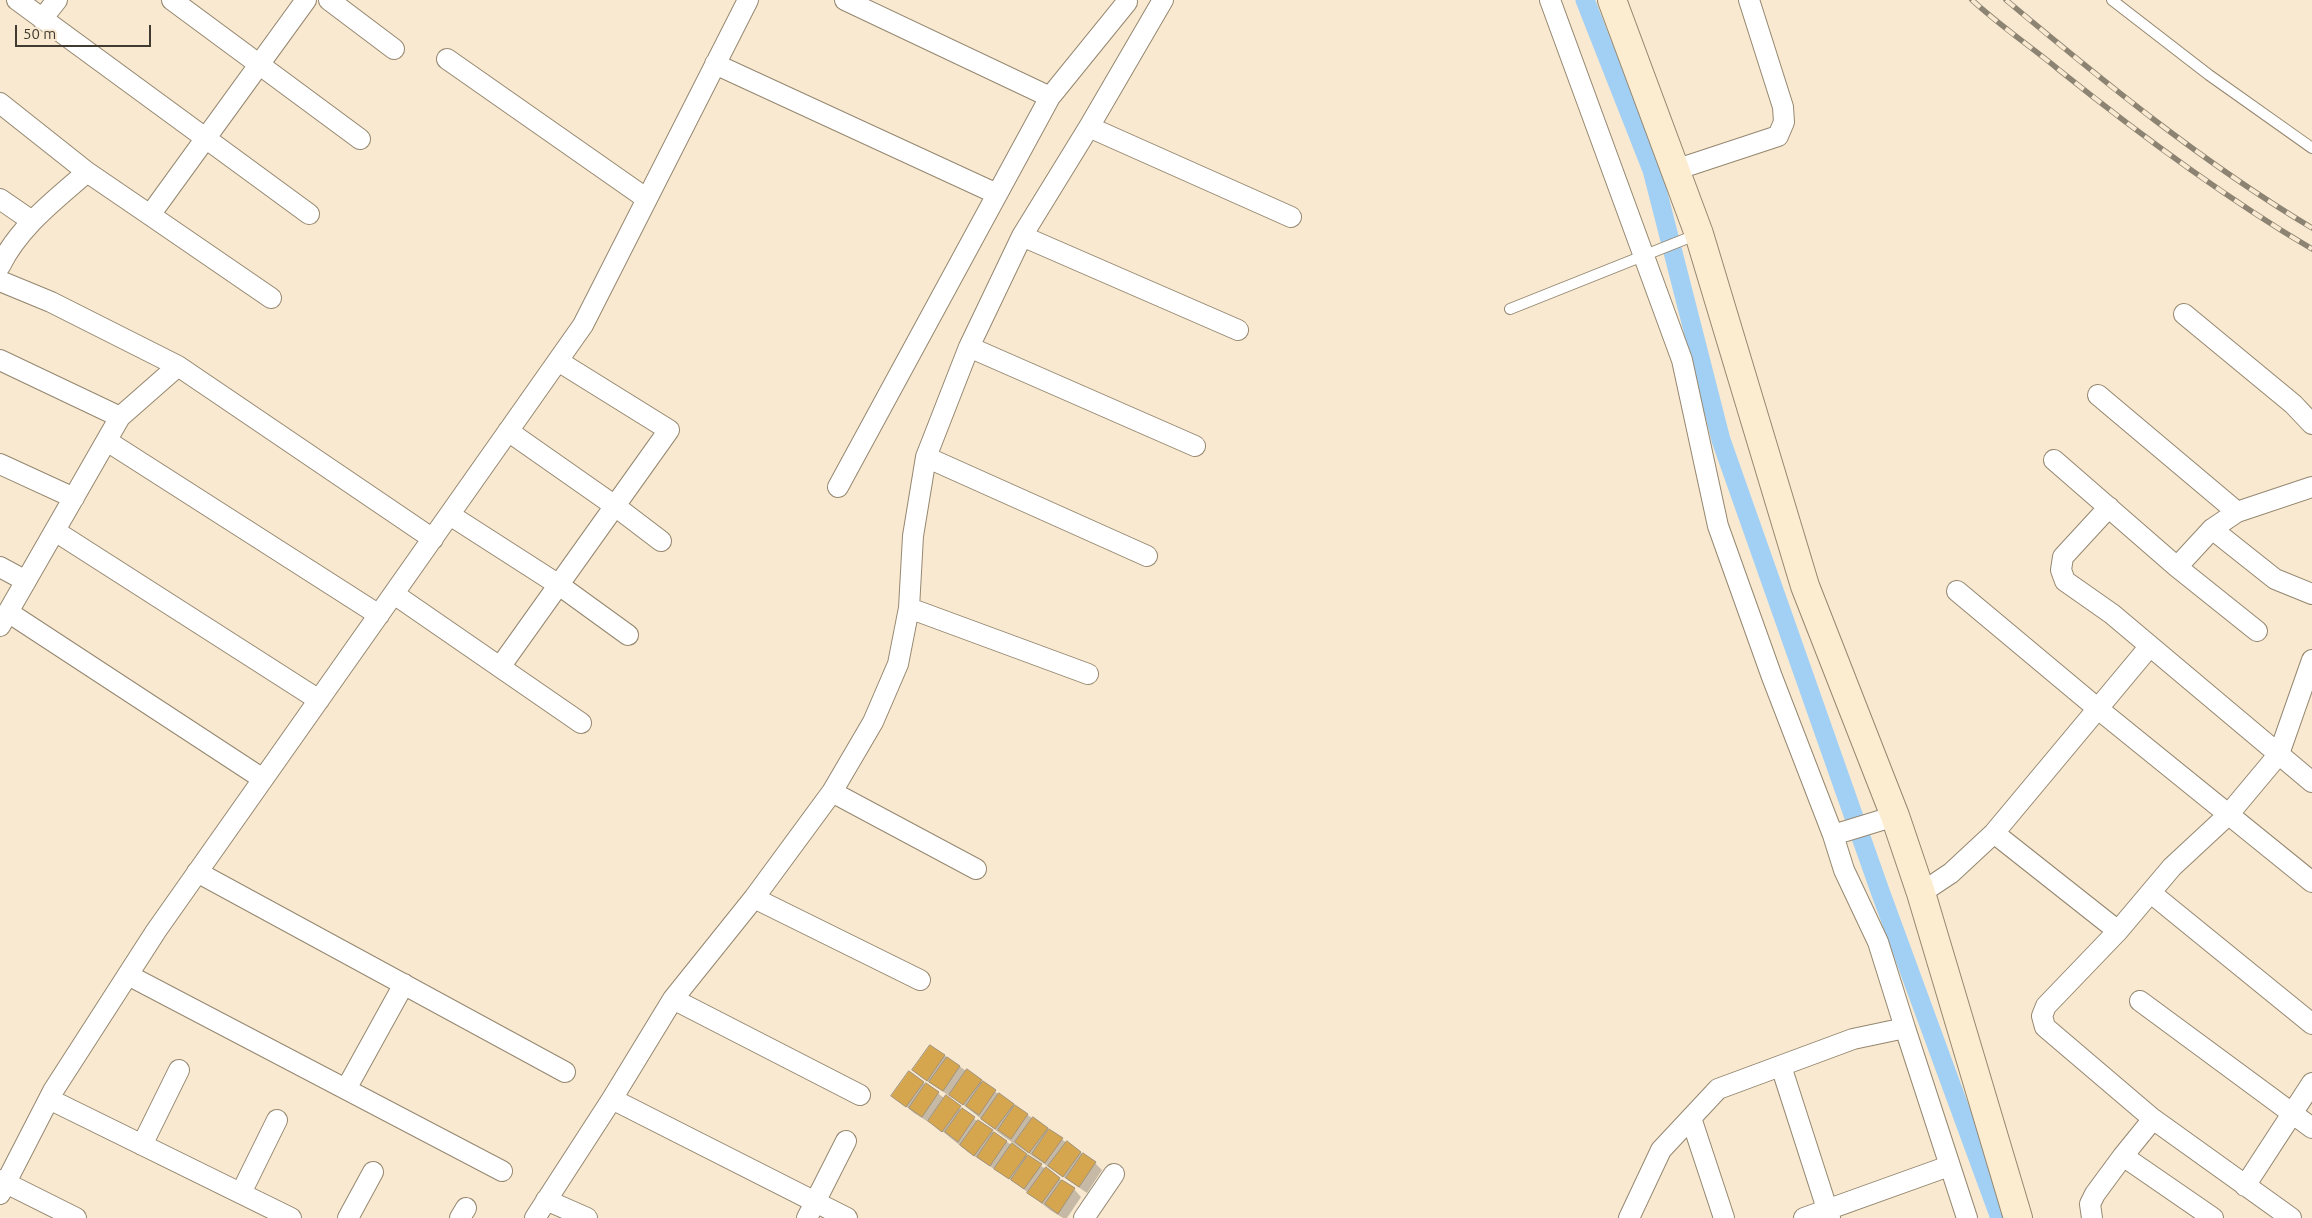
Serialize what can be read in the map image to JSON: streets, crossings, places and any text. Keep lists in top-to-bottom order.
{
  "scale_bar": "50 m"
}
